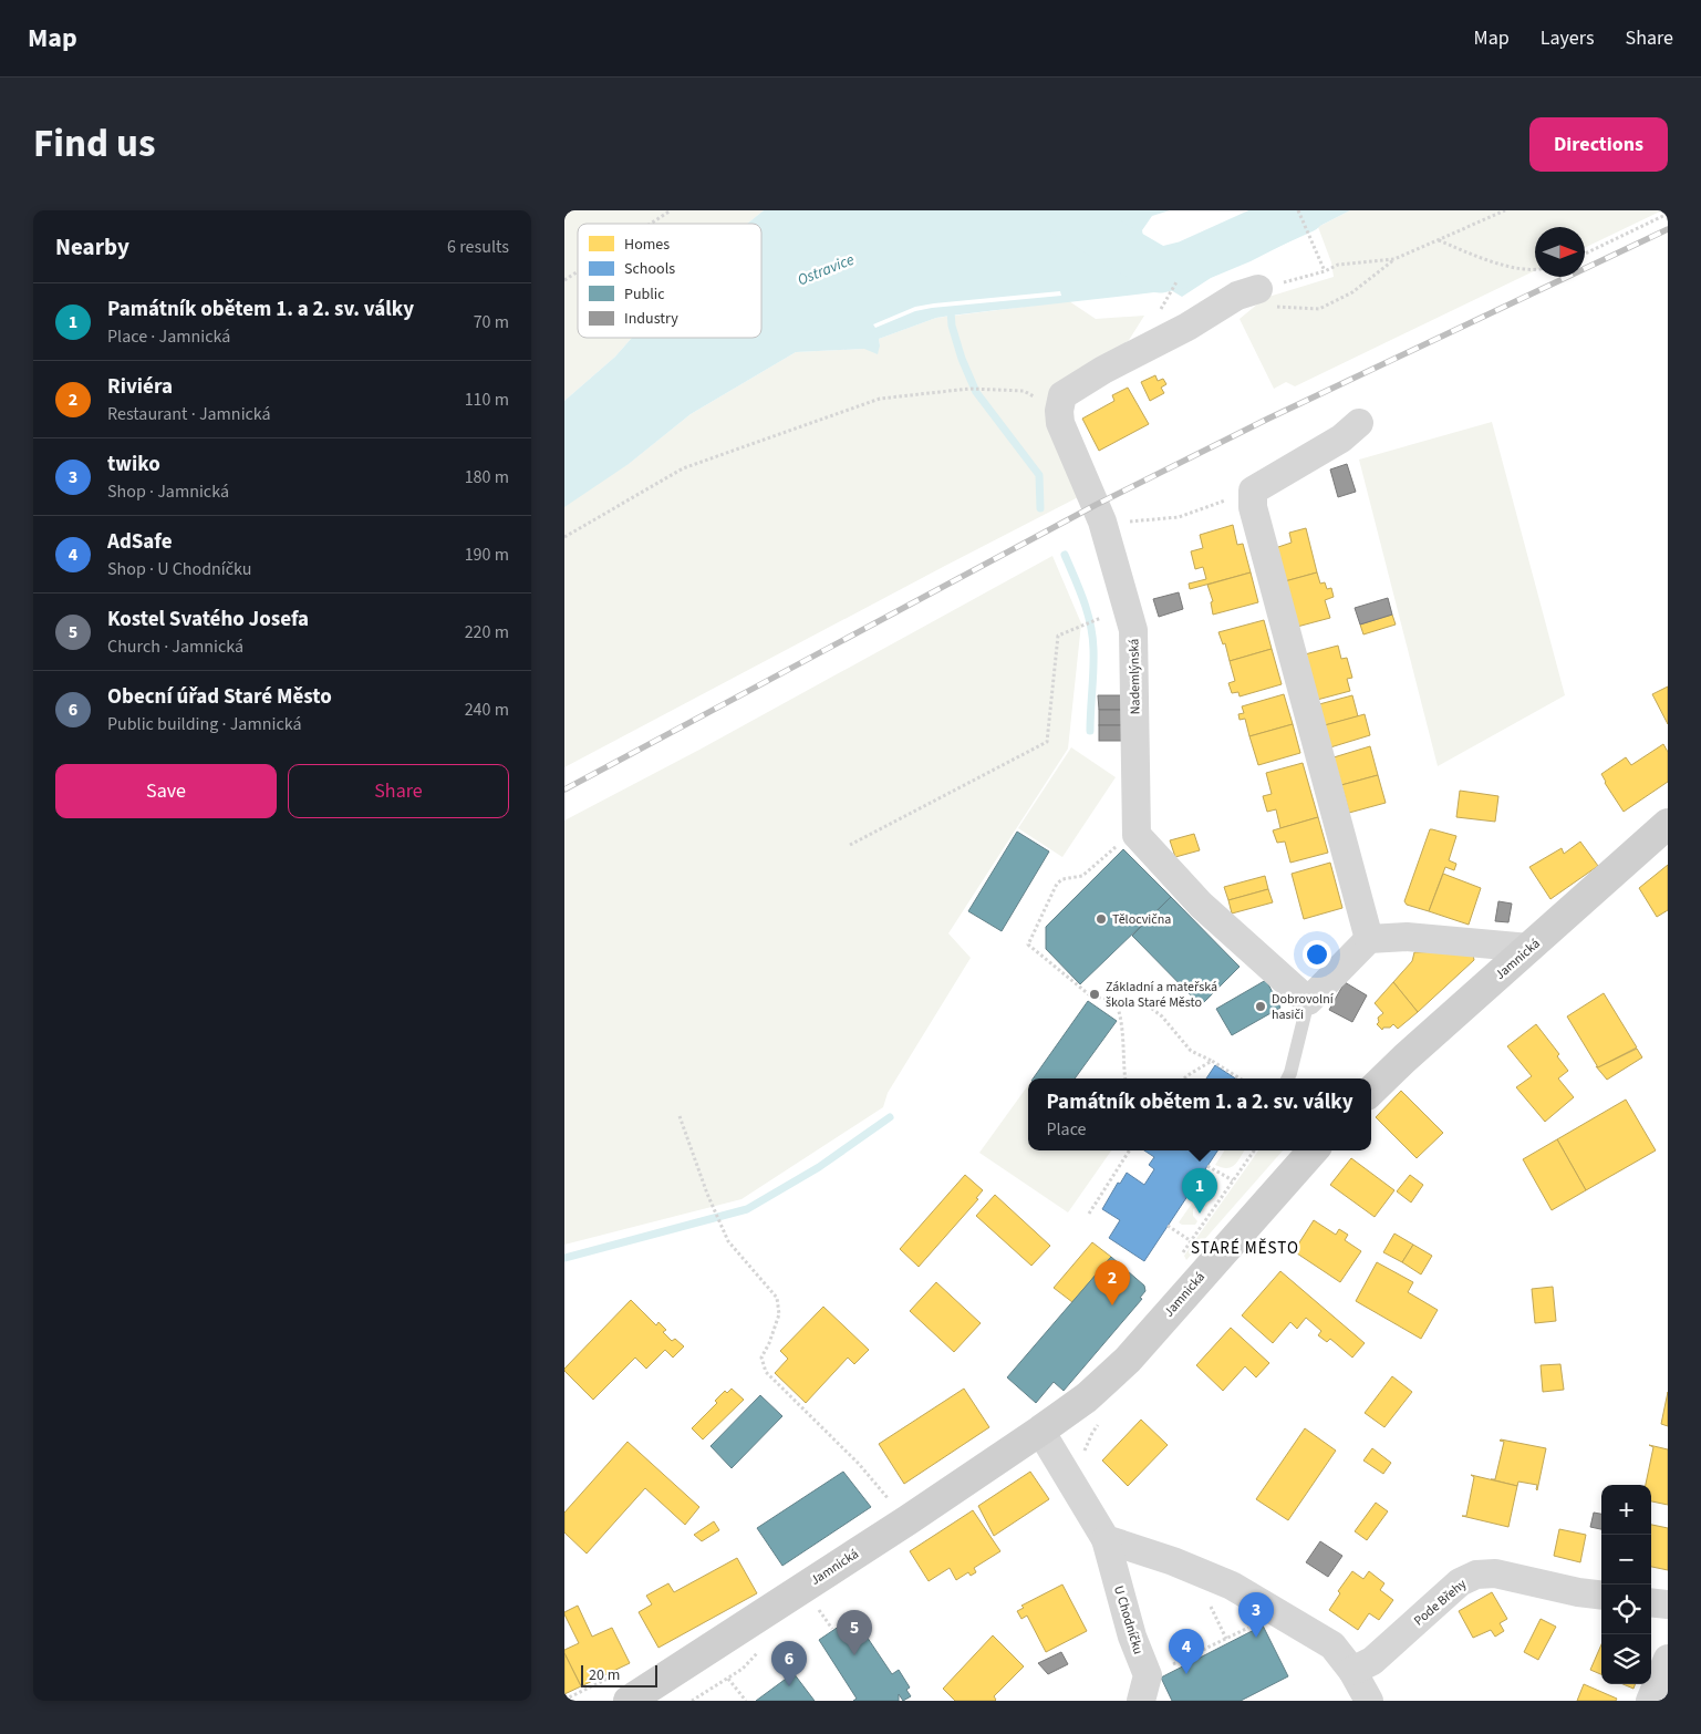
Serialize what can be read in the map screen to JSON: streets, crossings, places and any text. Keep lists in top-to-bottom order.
{
  "streets": {
    "main road": ["Jamnická"],
    "street": ["Nademlýnská", "Pode Břehy", "U Chodníčku"]
  },
  "districts": ["STARÉ MĚSTO"],
  "water": ["Ostravice"],
  "places": ["Tělocvična", "Základní a mateřská škola Staré Město", "Dobrovolní hasiči"],
  "legend": [
    "Homes",
    "Schools",
    "Public",
    "Industry"
  ],
  "scale_bar": "20 m",
  "north": "right",
  "page": {
    "header": "Map",
    "nav": ["Map", "Layers", "Share"],
    "title": "Find us",
    "buttons": [
      "Directions",
      ["Save", "Share"]
    ],
    "heading": ["Nearby", "6 results"],
    "list": [
      {
        "mark": "1",
        "name": "Památník obětem 1. a 2. sv. války",
        "note": "Place · Jamnická",
        "value": "70 m"
      },
      {
        "mark": "2",
        "name": "Riviéra",
        "note": "Restaurant · Jamnická",
        "value": "110 m"
      },
      {
        "mark": "3",
        "name": "twiko",
        "note": "Shop · Jamnická",
        "value": "180 m"
      },
      {
        "mark": "4",
        "name": "AdSafe",
        "note": "Shop · U Chodníčku",
        "value": "190 m"
      },
      {
        "mark": "5",
        "name": "Kostel Svatého Josefa",
        "note": "Church · Jamnická",
        "value": "220 m"
      },
      {
        "mark": "6",
        "name": "Obecní úřad Staré Město",
        "note": "Public building · Jamnická",
        "value": "240 m"
      }
    ],
    "popup": ["Památník obětem 1. a 2. sv. války", "Place"],
    "pins": [
      "1",
      "2",
      "3",
      "5",
      "4",
      "6"
    ],
    "map_buttons": ["+", "−"],
    "scale": "20 m"
  }
}
